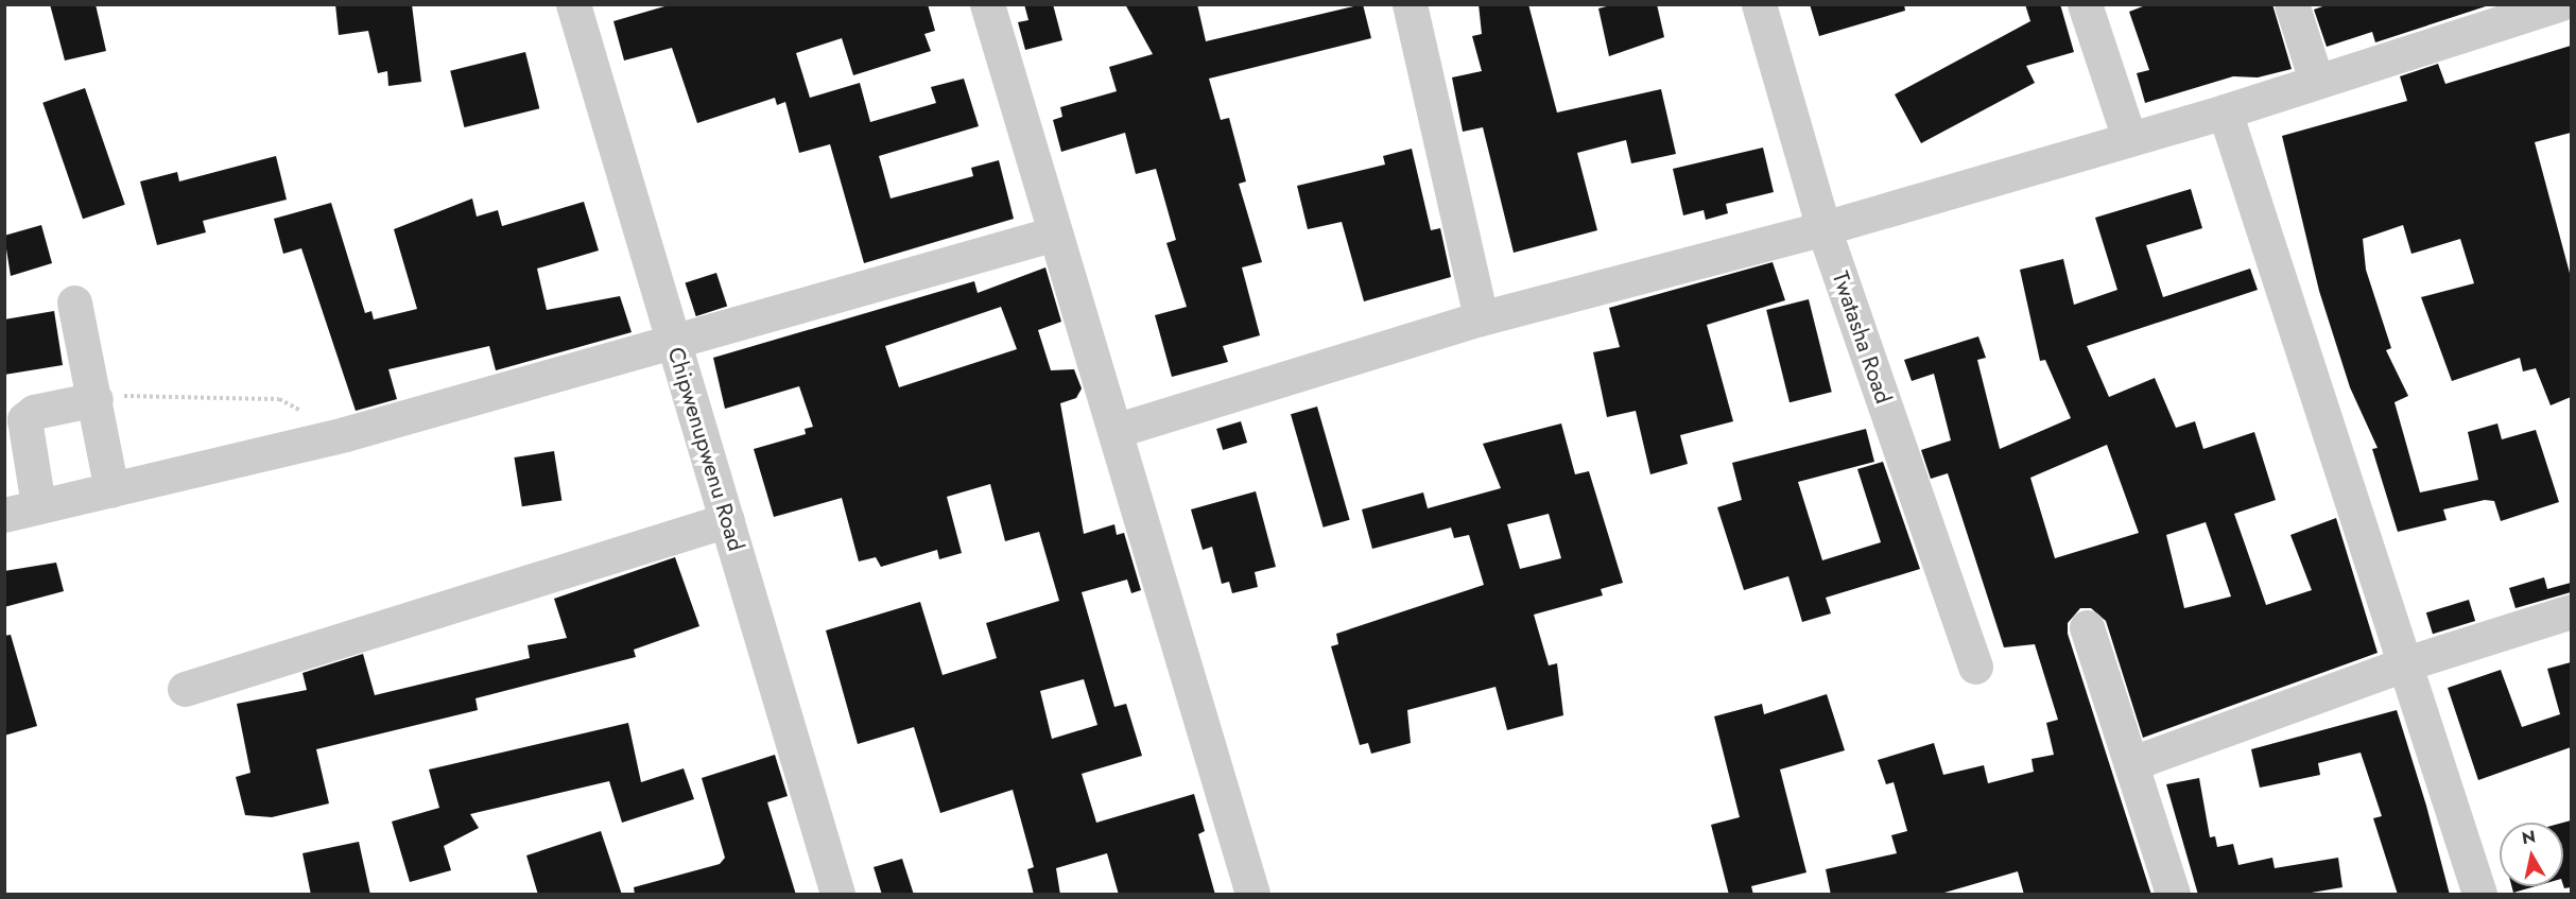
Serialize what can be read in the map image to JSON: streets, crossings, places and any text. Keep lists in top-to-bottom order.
{
  "streets": {
    "street": ["Twatasha Road", "Chipwenupwenu Road"]
  },
  "north": "top"
}
